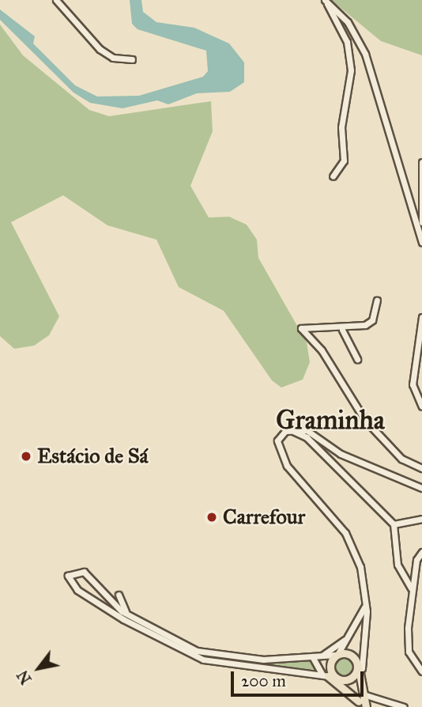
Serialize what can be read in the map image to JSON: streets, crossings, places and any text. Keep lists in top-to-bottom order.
{
  "districts": ["Graminha"],
  "places": ["Estácio de Sá", "Carrefour"],
  "scale_bar": "200 m",
  "north": "bottom left"
}
